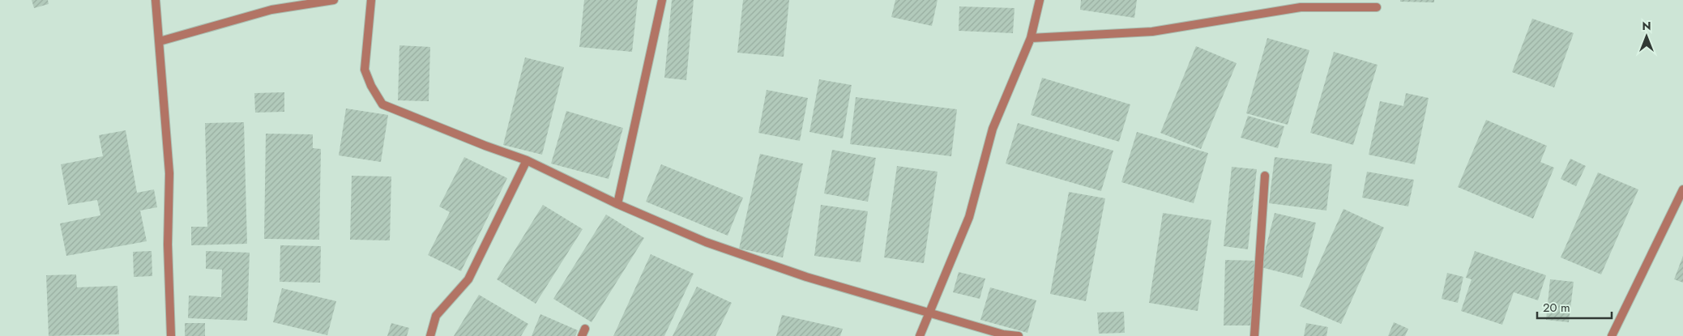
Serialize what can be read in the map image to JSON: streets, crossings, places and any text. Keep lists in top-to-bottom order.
{
  "scale_bar": "20 m",
  "north": "top"
}
